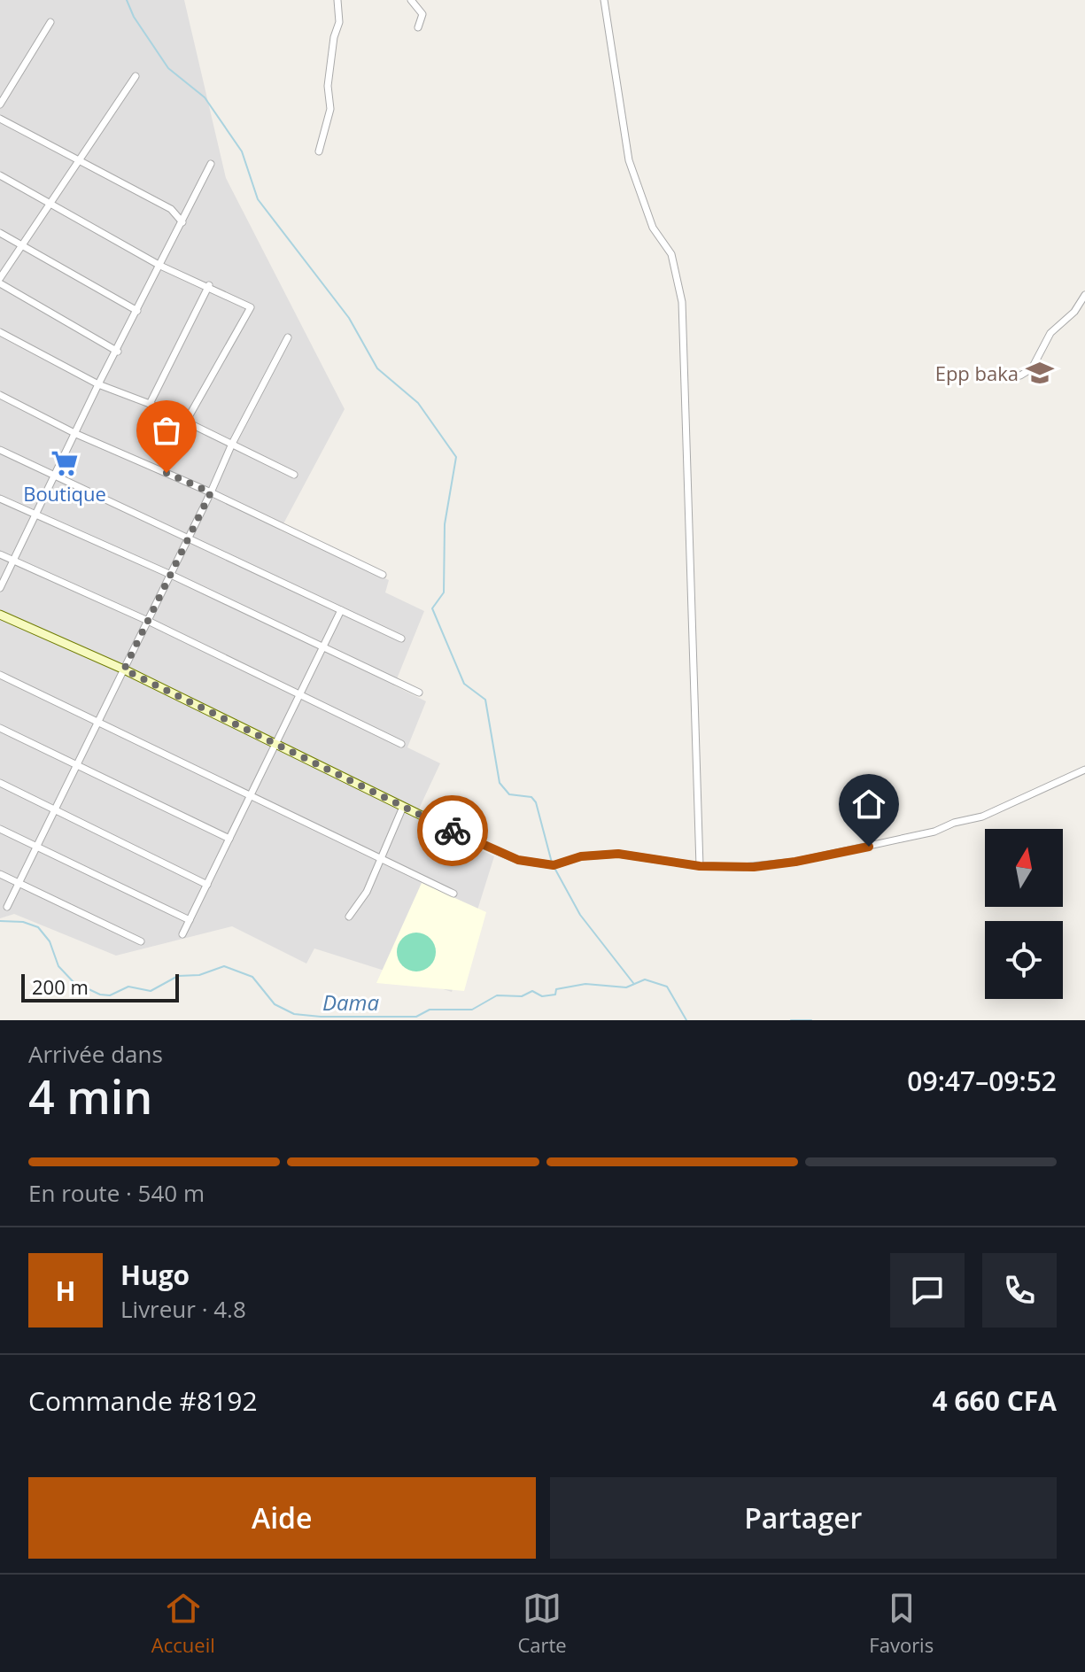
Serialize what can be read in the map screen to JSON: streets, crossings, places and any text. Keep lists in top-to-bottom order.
{
  "water": ["Dama"],
  "places": {
    "school or university": ["Epp baka"],
    "supermarket": ["Boutique"]
  },
  "scale_bar": "200 m",
  "north": "top",
  "page": {
    "scale": "200 m",
    "heading": ["4 min", "Arrivée dans", "09:47–09:52"],
    "panel": [
      "Hugo",
      "Livreur · 4.8",
      "Commande #8192",
      "4 660 CFA"
    ],
    "bar": "En route · 540 m",
    "round": "H",
    "buttons": ["Aide", "Partager"],
    "tabs": ["Accueil", "Carte", "Favoris"]
  }
}
